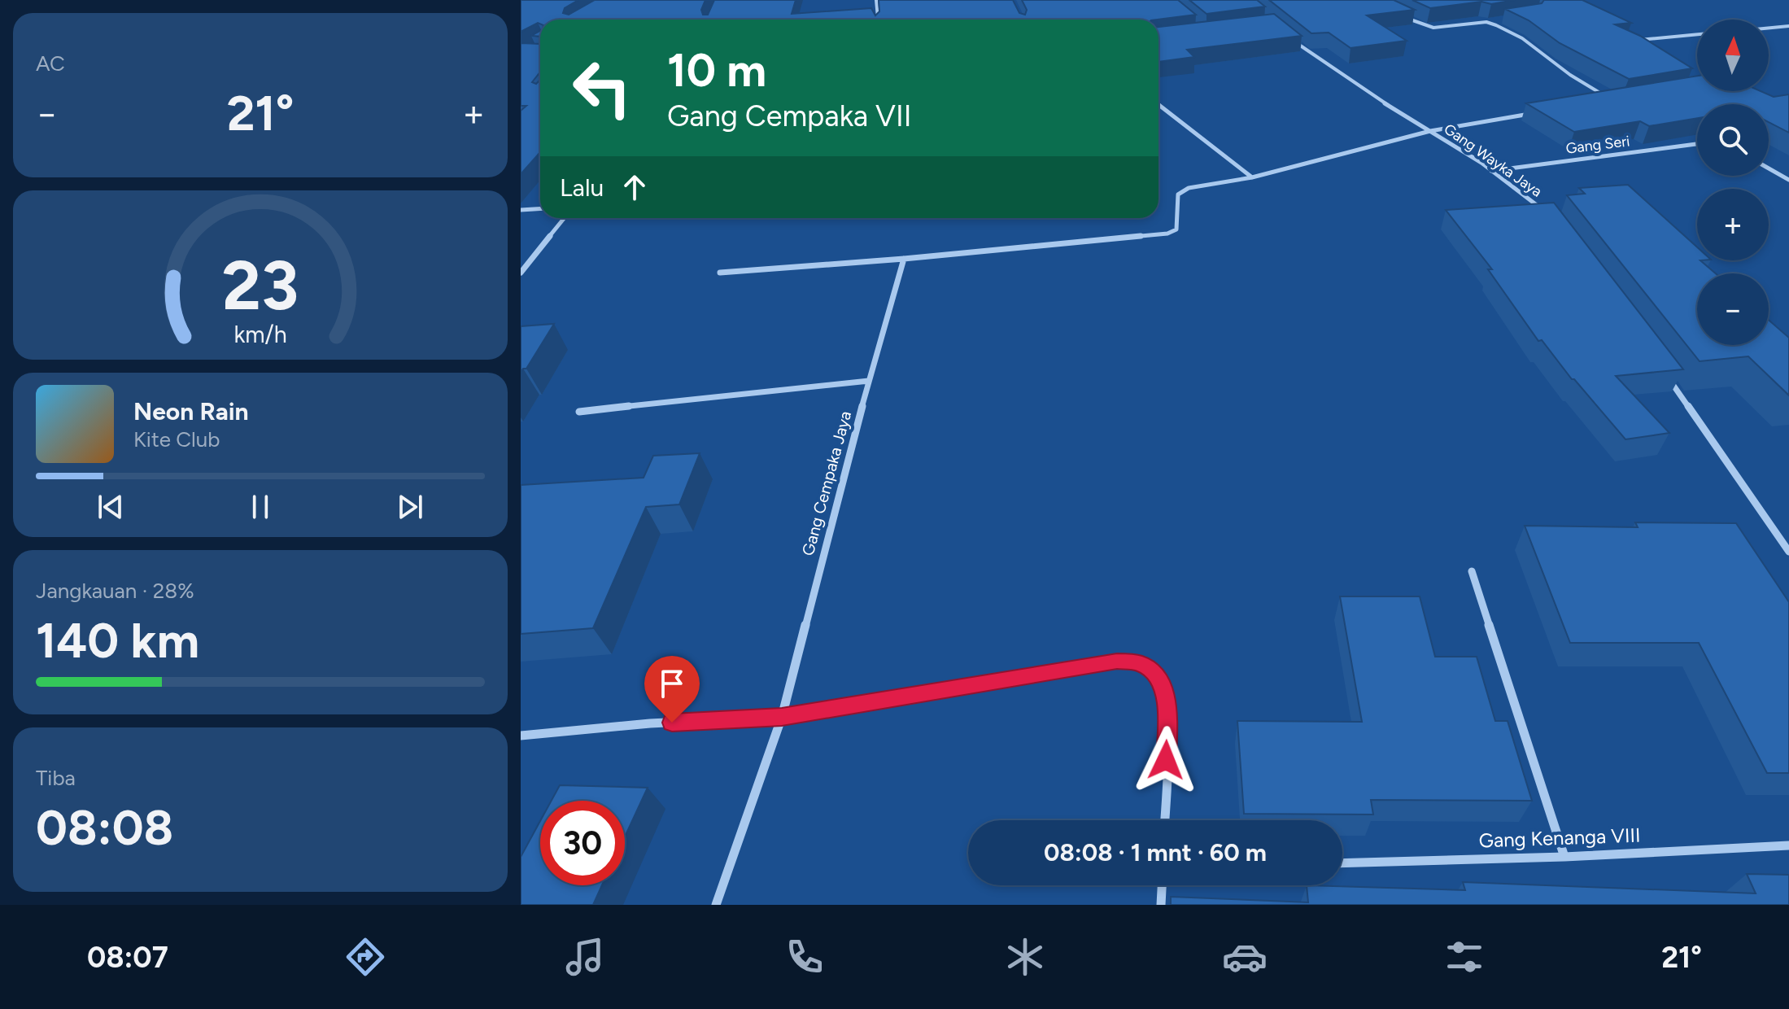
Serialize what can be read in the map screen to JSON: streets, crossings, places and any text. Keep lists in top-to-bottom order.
{
  "streets": {
    "street": [
      "Gang Seri",
      "Gang Wayka Jaya",
      "Gang Cempaka Jaya",
      "Gang Kenanga VIII"
    ]
  },
  "crossings": [
    ["Gang Seri", "Gang Wayka Jaya"]
  ],
  "north": "top",
  "page": {
    "tile": [
      "AC",
      ["Jangkauan · 28%", "140 km"],
      ["Tiba", "08:08"]
    ],
    "map_buttons": ["+", "−"],
    "turn": ["10 m", "Gang Cempaka VII"],
    "heat": ["−", "21°", "+"],
    "then": "Lalu",
    "song": ["Neon Rain", "Kite Club"],
    "limit": "30",
    "trip": "08:08 · 1 mnt · 60 m",
    "tabs": ["08:07", "21°"],
    "gauge": ["23", "km/h"]
  }
}
